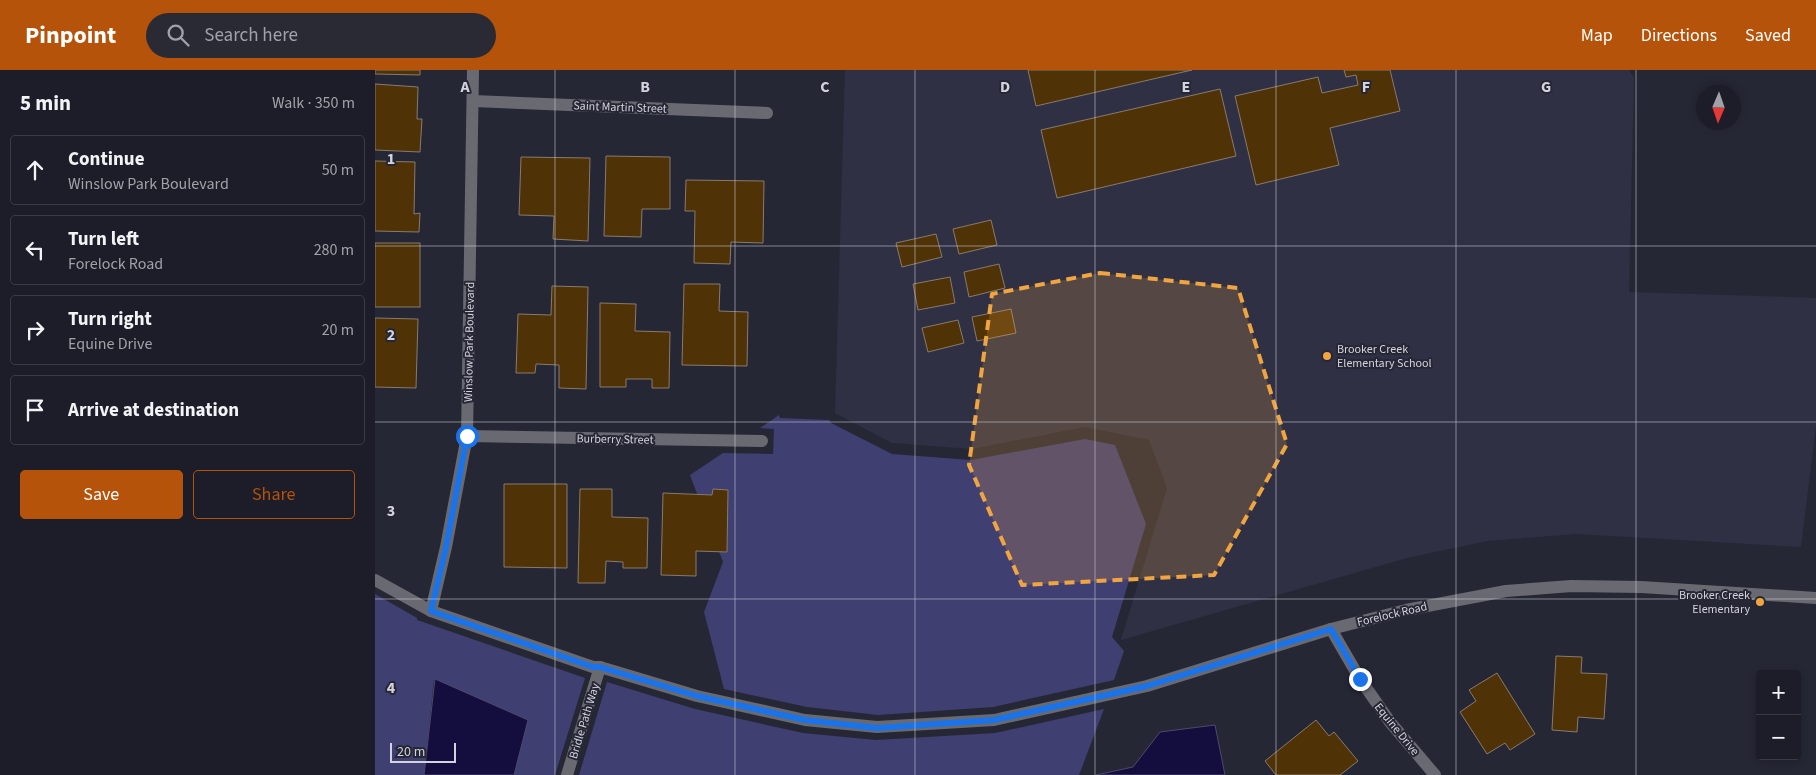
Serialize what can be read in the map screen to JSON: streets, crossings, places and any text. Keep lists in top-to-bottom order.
{
  "streets": {
    "street": [
      "Saint Martin Street",
      "Winslow Park Boulevard",
      "Burberry Street",
      "Forelock Road",
      "Bridle Path Way",
      "Equine Drive"
    ]
  },
  "crossings": [
    ["Saint Martin Street", "Winslow Park Boulevard"],
    ["Winslow Park Boulevard", "Burberry Street"],
    ["Winslow Park Boulevard", "Forelock Road"],
    ["Forelock Road", "Bridle Path Way"],
    ["Forelock Road", "Equine Drive"]
  ],
  "places": ["Brooker Creek Elementary School", "Brooker Creek Elementary"],
  "scale_bar": "20 m",
  "north": "bottom",
  "page": {
    "header": "Pinpoint",
    "search": "Search here",
    "nav": ["Map", "Directions", "Saved"],
    "heading": ["5 min", "Walk · 350 m"],
    "list": [
      ["Continue", "Winslow Park Boulevard", "50 m"],
      ["Turn left", "Forelock Road", "280 m"],
      ["Turn right", "Equine Drive", "20 m"],
      "Arrive at destination"
    ],
    "buttons": ["Save", "Share"],
    "map_buttons": ["+", "−"],
    "scale": "20 m"
  },
  "grid": {
    "columns": [
      "A",
      "B",
      "C",
      "D",
      "E",
      "F",
      "G"
    ],
    "rows": [
      "1",
      "2",
      "3",
      "4"
    ]
  }
}
